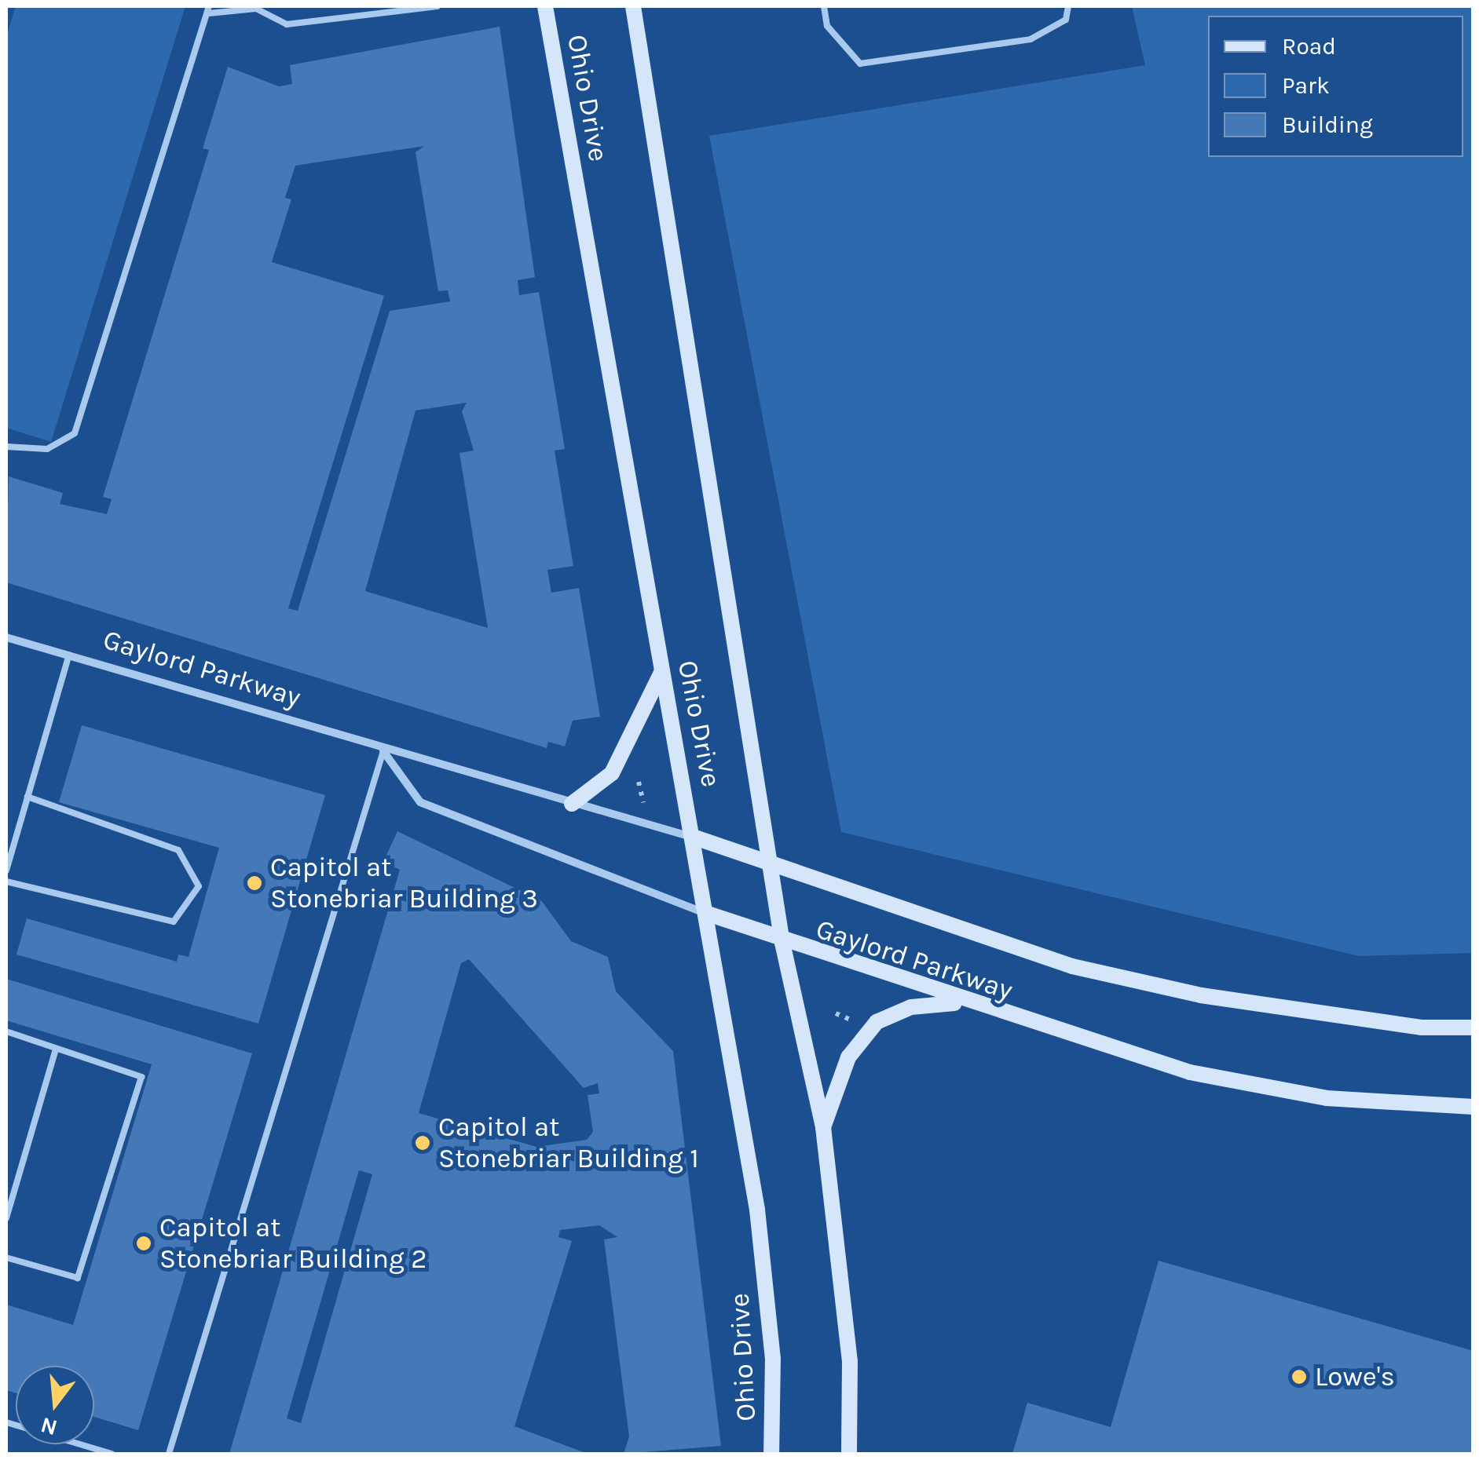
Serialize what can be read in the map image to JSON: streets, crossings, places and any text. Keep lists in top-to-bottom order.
{
  "streets": {
    "main road": ["Ohio Drive", "Gaylord Parkway"]
  },
  "crossings": [
    ["Ohio Drive", "Gaylord Parkway"]
  ],
  "places": [
    "Capitol at Stonebriar Building 3",
    "Capitol at Stonebriar Building 1",
    "Capitol at Stonebriar Building 2",
    "Lowe's"
  ],
  "legend": ["Road", "Park", "Building"],
  "north": "bottom"
}
